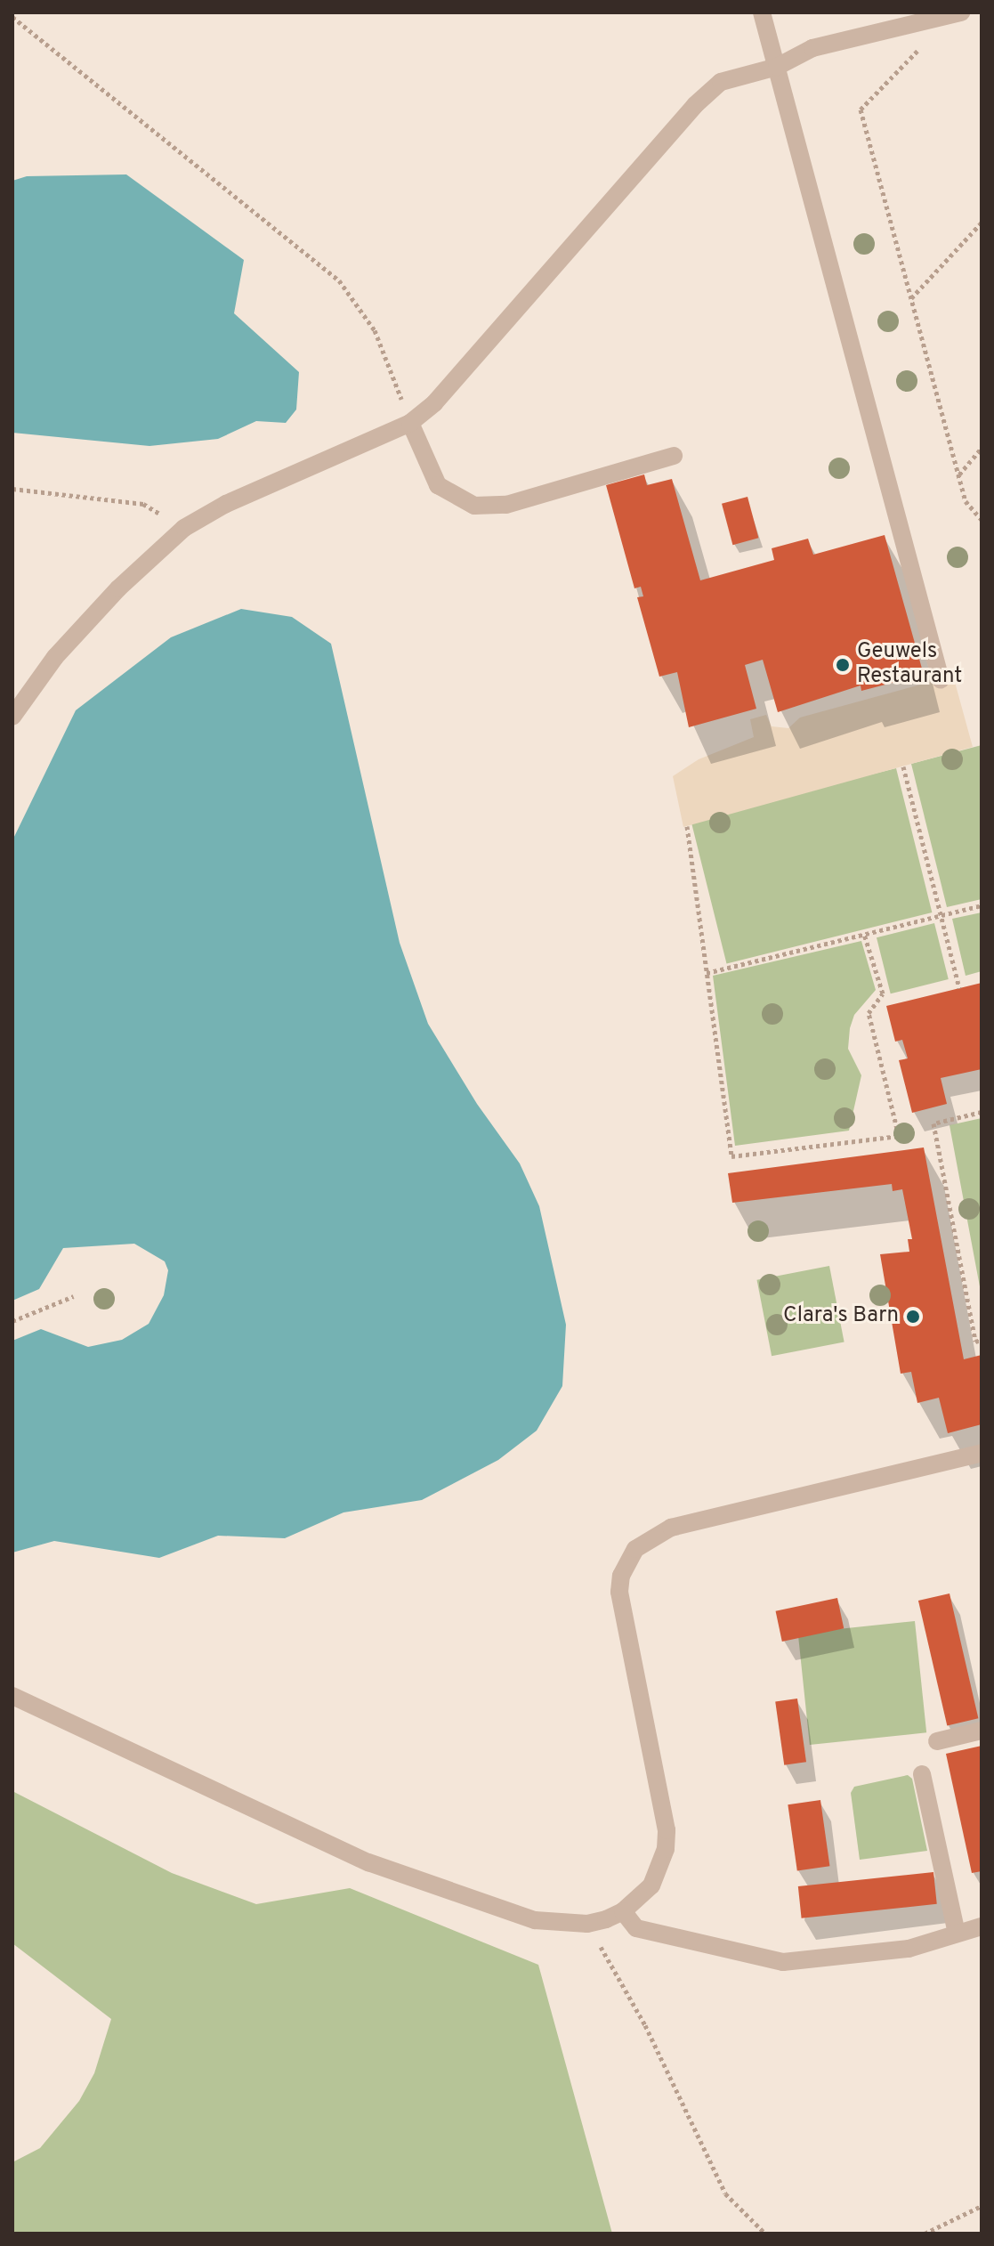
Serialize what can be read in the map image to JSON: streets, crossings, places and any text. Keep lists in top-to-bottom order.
{
  "places": ["Geuwels Restaurant", "Clara's Barn"]
}
